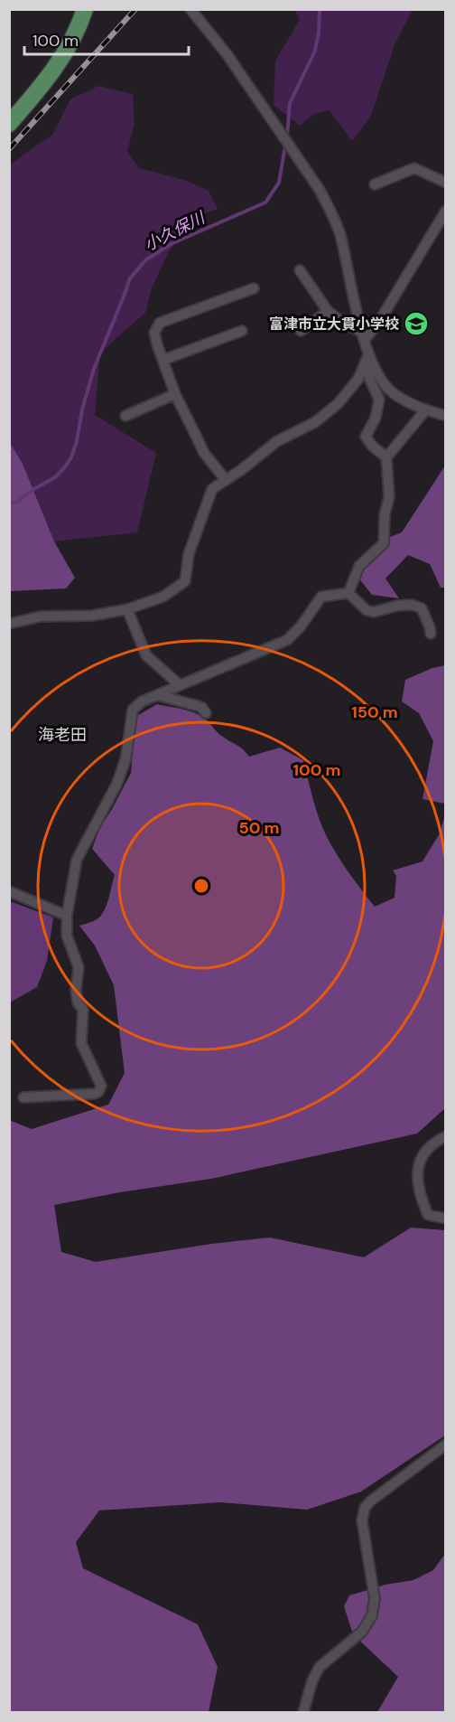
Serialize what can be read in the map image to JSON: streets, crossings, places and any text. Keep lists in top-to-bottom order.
{
  "districts": ["海老田"],
  "water": ["小久保川"],
  "places": {
    "school or university": ["富津市立大貫小学校"]
  },
  "scale_bar": "100 m",
  "rings": ["150 m", "100 m", "50 m"]
}
